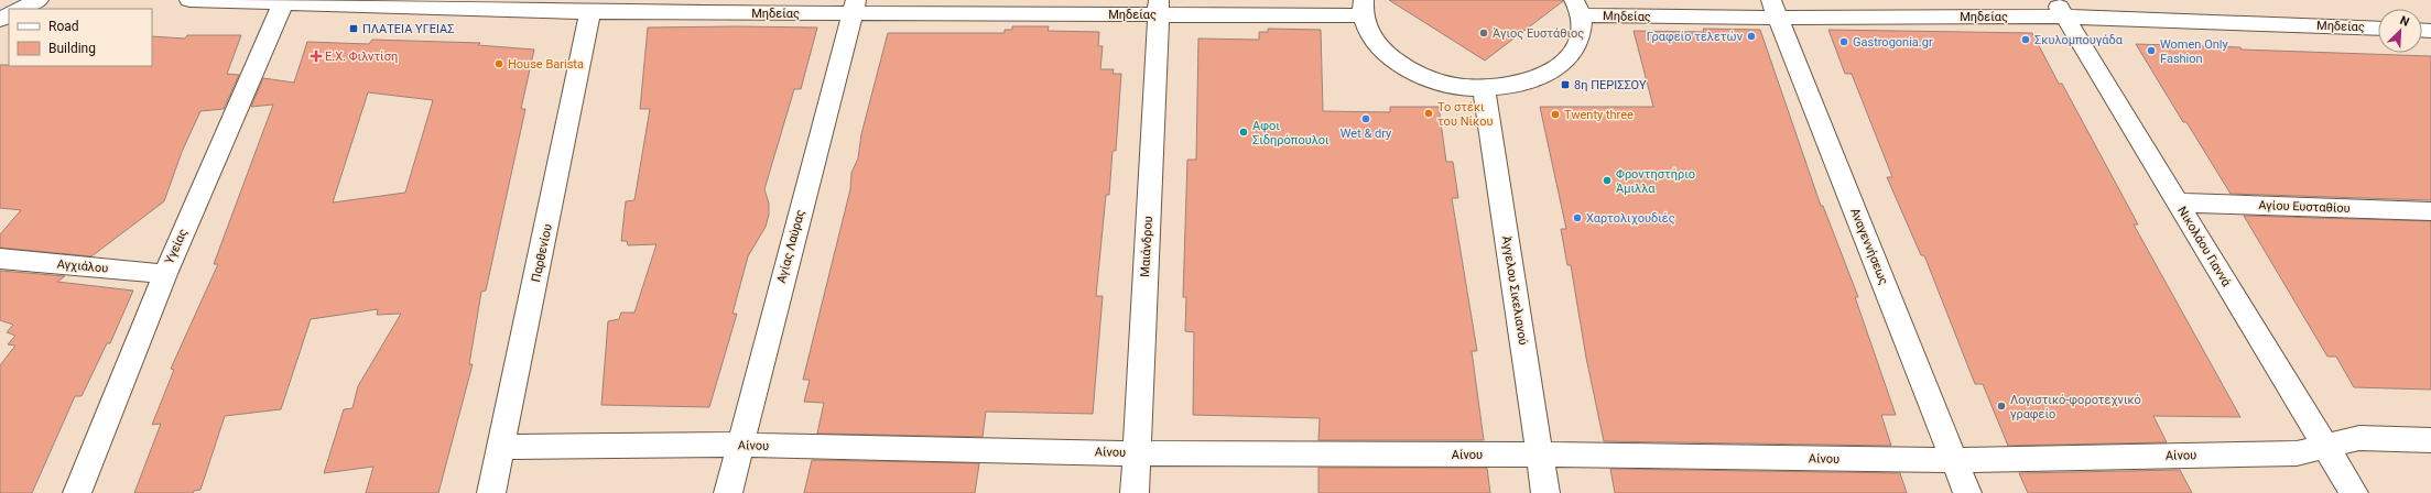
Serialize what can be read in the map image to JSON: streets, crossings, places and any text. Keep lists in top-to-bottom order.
{
  "streets": {
    "street": [
      "Μηδείας",
      "Αγίου Ευσταθίου",
      "Υγείας",
      "Αγίας Λαύρας",
      "Μαιάνδρου",
      "Αναγεννήσεως",
      "Νικολάου Γιαννά",
      "Παρθενίου",
      "Αγχιάλου",
      "Άγγελου Σικελιανού",
      "Αίνου"
    ]
  },
  "crossings": [
    ["Μηδείας", "Υγείας"],
    ["Μηδείας", "Αγίας Λαύρας"],
    ["Μηδείας", "Μαιάνδρου"],
    ["Μηδείας", "Αναγεννήσεως"],
    ["Μηδείας", "Νικολάου Γιαννά"],
    ["Μηδείας", "Παρθενίου"],
    ["Αγίου Ευσταθίου", "Νικολάου Γιαννά"],
    ["Υγείας", "Αγχιάλου"],
    ["Αγίας Λαύρας", "Αίνου"],
    ["Μαιάνδρου", "Αίνου"],
    ["Αναγεννήσεως", "Αίνου"],
    ["Νικολάου Γιαννά", "Αίνου"],
    ["Παρθενίου", "Αίνου"],
    ["Άγγελου Σικελιανού", "Αίνου"]
  ],
  "places": {
    "transit": ["ΠΛΑΤΕΙΑ ΥΓΕΙΑΣ", "8η ΠΕΡΙΣΣΟΥ"],
    "other": [
      "Άγιος Ευστάθιος",
      "Γραφείο τελετών",
      "Σκυλομπουγάδα",
      "Gastrogonia.gr",
      "Women Only Fashion",
      "House Barista",
      "Το στέκι του Νίκου",
      "Twenty three",
      "Wet & dry",
      "Αφοι Σιδηρόπουλοι",
      "Φροντηστήριο Άμιλλα",
      "Χαρτολιχουδιές",
      "Λογιστικό-φοροτεχνικό γραφείο"
    ],
    "health": ["Ε.Χ. Φιλντίση"]
  },
  "legend": ["Road", "Building"],
  "north": "top right"
}
